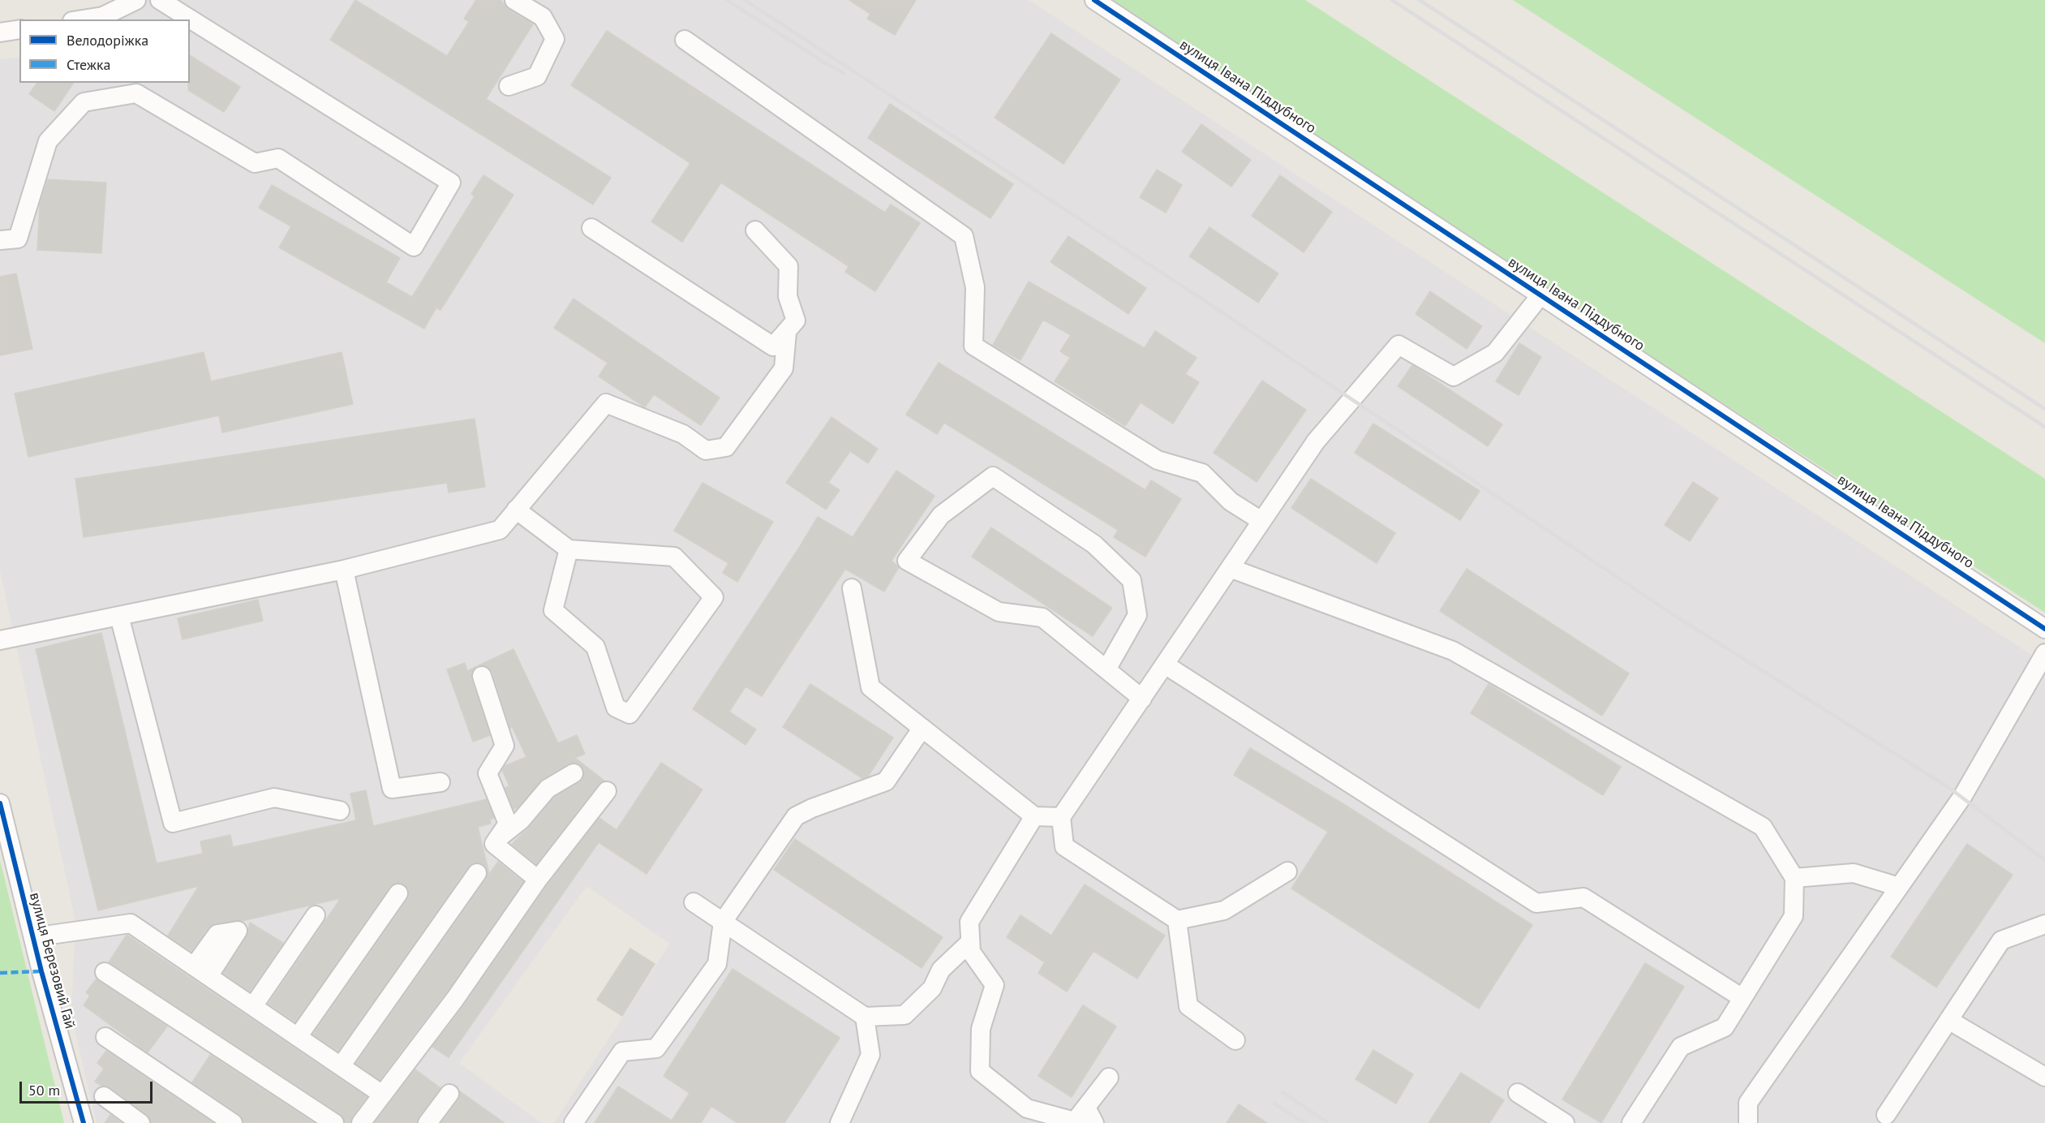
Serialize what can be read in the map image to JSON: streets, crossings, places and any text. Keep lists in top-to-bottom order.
{
  "streets": {
    "street": ["вулиця Івана Піддубного", "вулиця Березовий Гай"]
  },
  "legend": ["Велодоріжка", "Стежка"],
  "scale_bar": "50 m"
}
